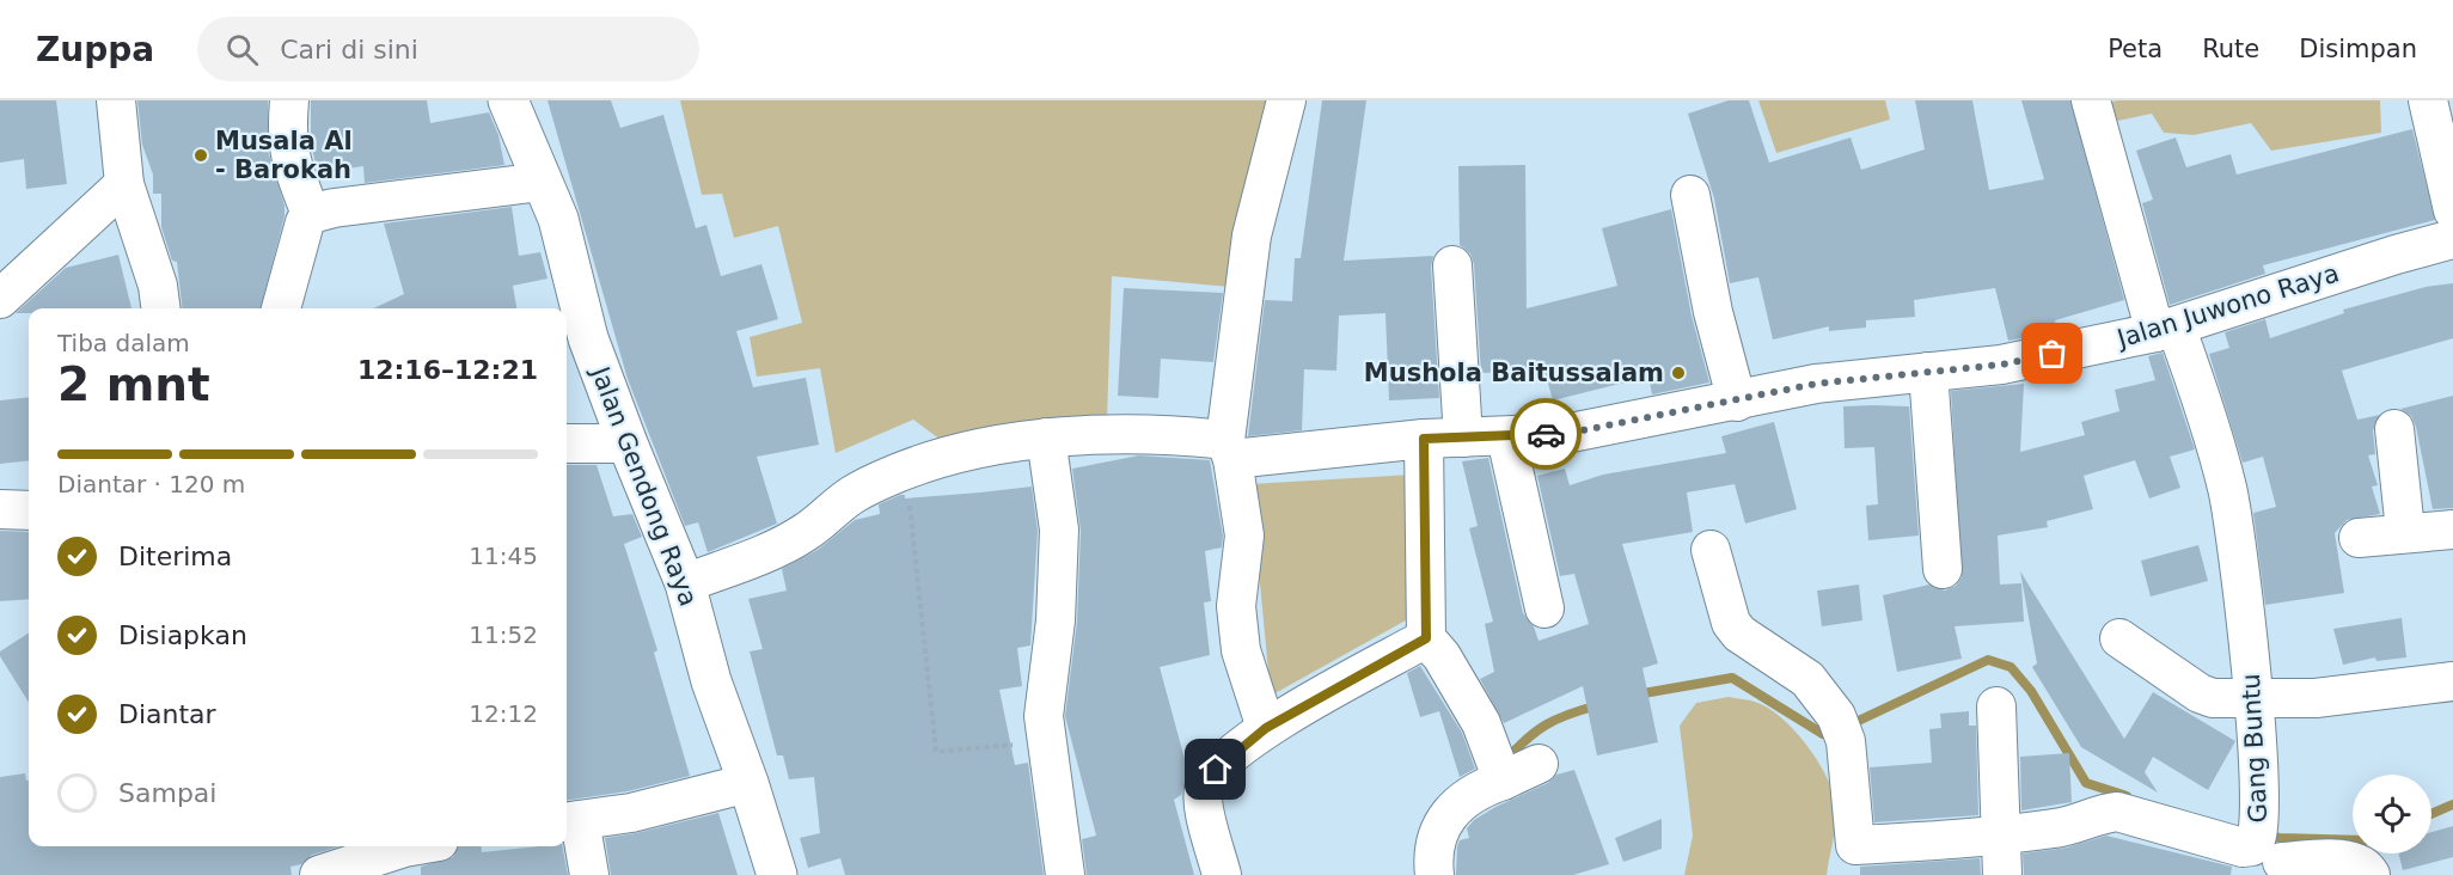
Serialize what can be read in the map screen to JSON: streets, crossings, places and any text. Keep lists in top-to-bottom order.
{
  "streets": {
    "main road": ["Jalan Gendong Raya"],
    "street": ["Jalan Juwono Raya", "Gang Buntu"]
  },
  "crossings": [
    ["Jalan Juwono Raya", "Jalan Gendong Raya"],
    ["Jalan Juwono Raya", "Gang Buntu"]
  ],
  "places": ["Musala Al - Barokah", "Mushola Baitussalam"],
  "page": {
    "header": "Zuppa",
    "search": "Cari di sini",
    "nav": ["Peta", "Rute", "Disimpan"],
    "heading": ["2 mnt", "Tiba dalam", "12:16–12:21"],
    "bar": "Diantar · 120 m",
    "list": [
      ["Diterima", "11:45"],
      ["Disiapkan", "11:52"],
      ["Diantar", "12:12"],
      "Sampai"
    ]
  }
}
